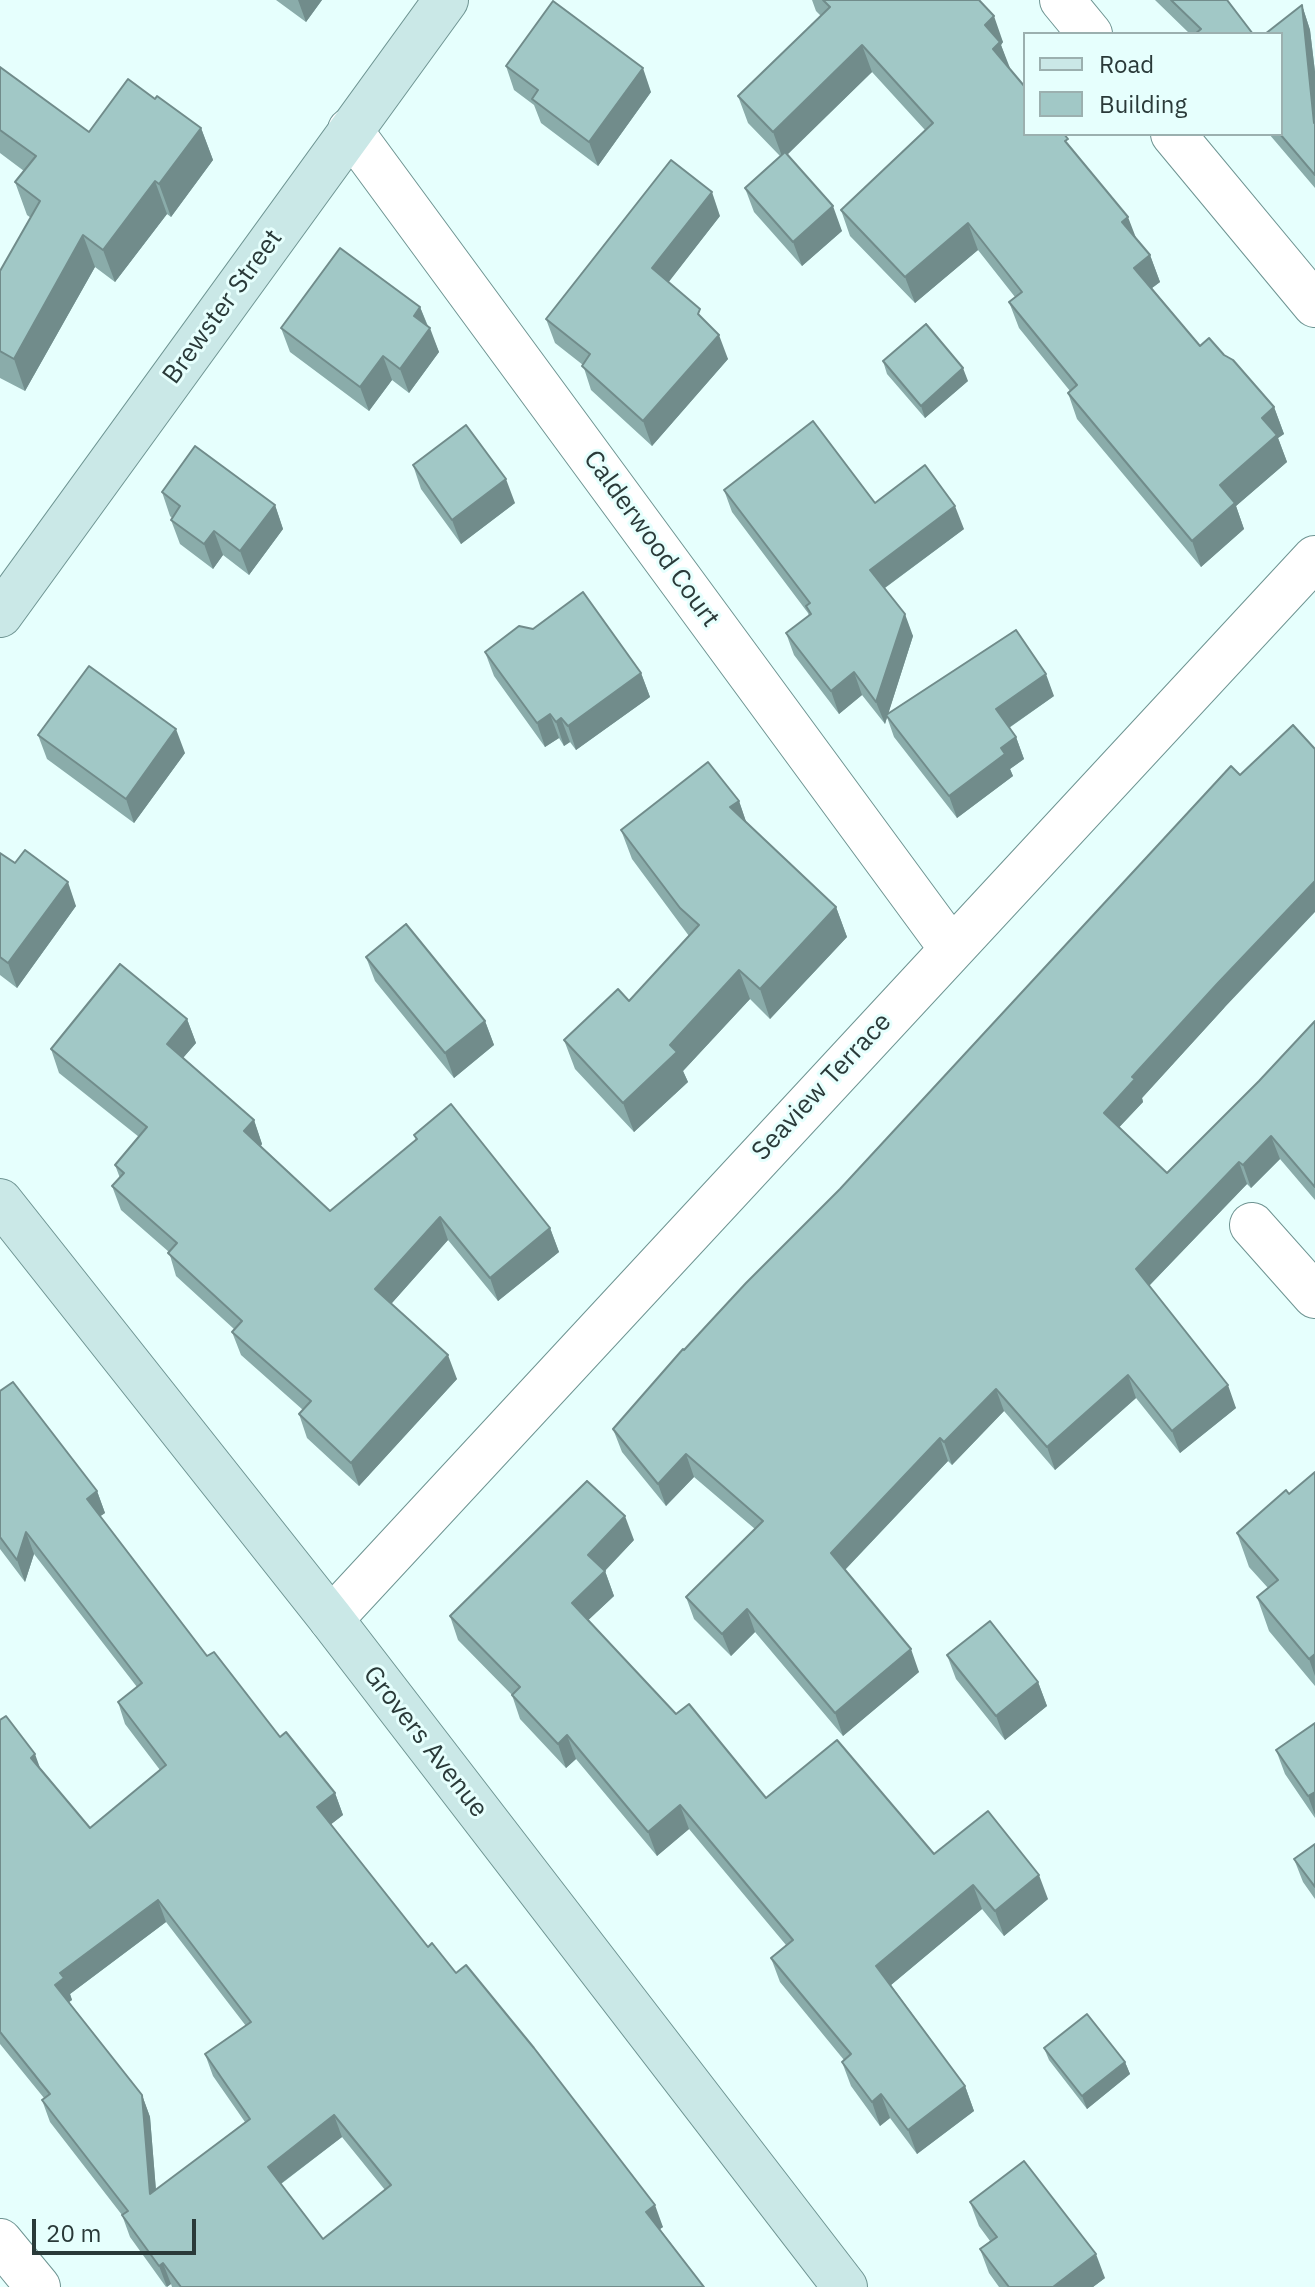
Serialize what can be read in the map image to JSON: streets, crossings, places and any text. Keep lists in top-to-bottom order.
{
  "streets": {
    "street": [
      "Brewster Street",
      "Calderwood Court",
      "Seaview Terrace",
      "Grovers Avenue"
    ]
  },
  "crossings": [
    ["Brewster Street", "Calderwood Court"],
    ["Calderwood Court", "Seaview Terrace"],
    ["Seaview Terrace", "Grovers Avenue"]
  ],
  "legend": ["Road", "Building"],
  "scale_bar": "20 m"
}
